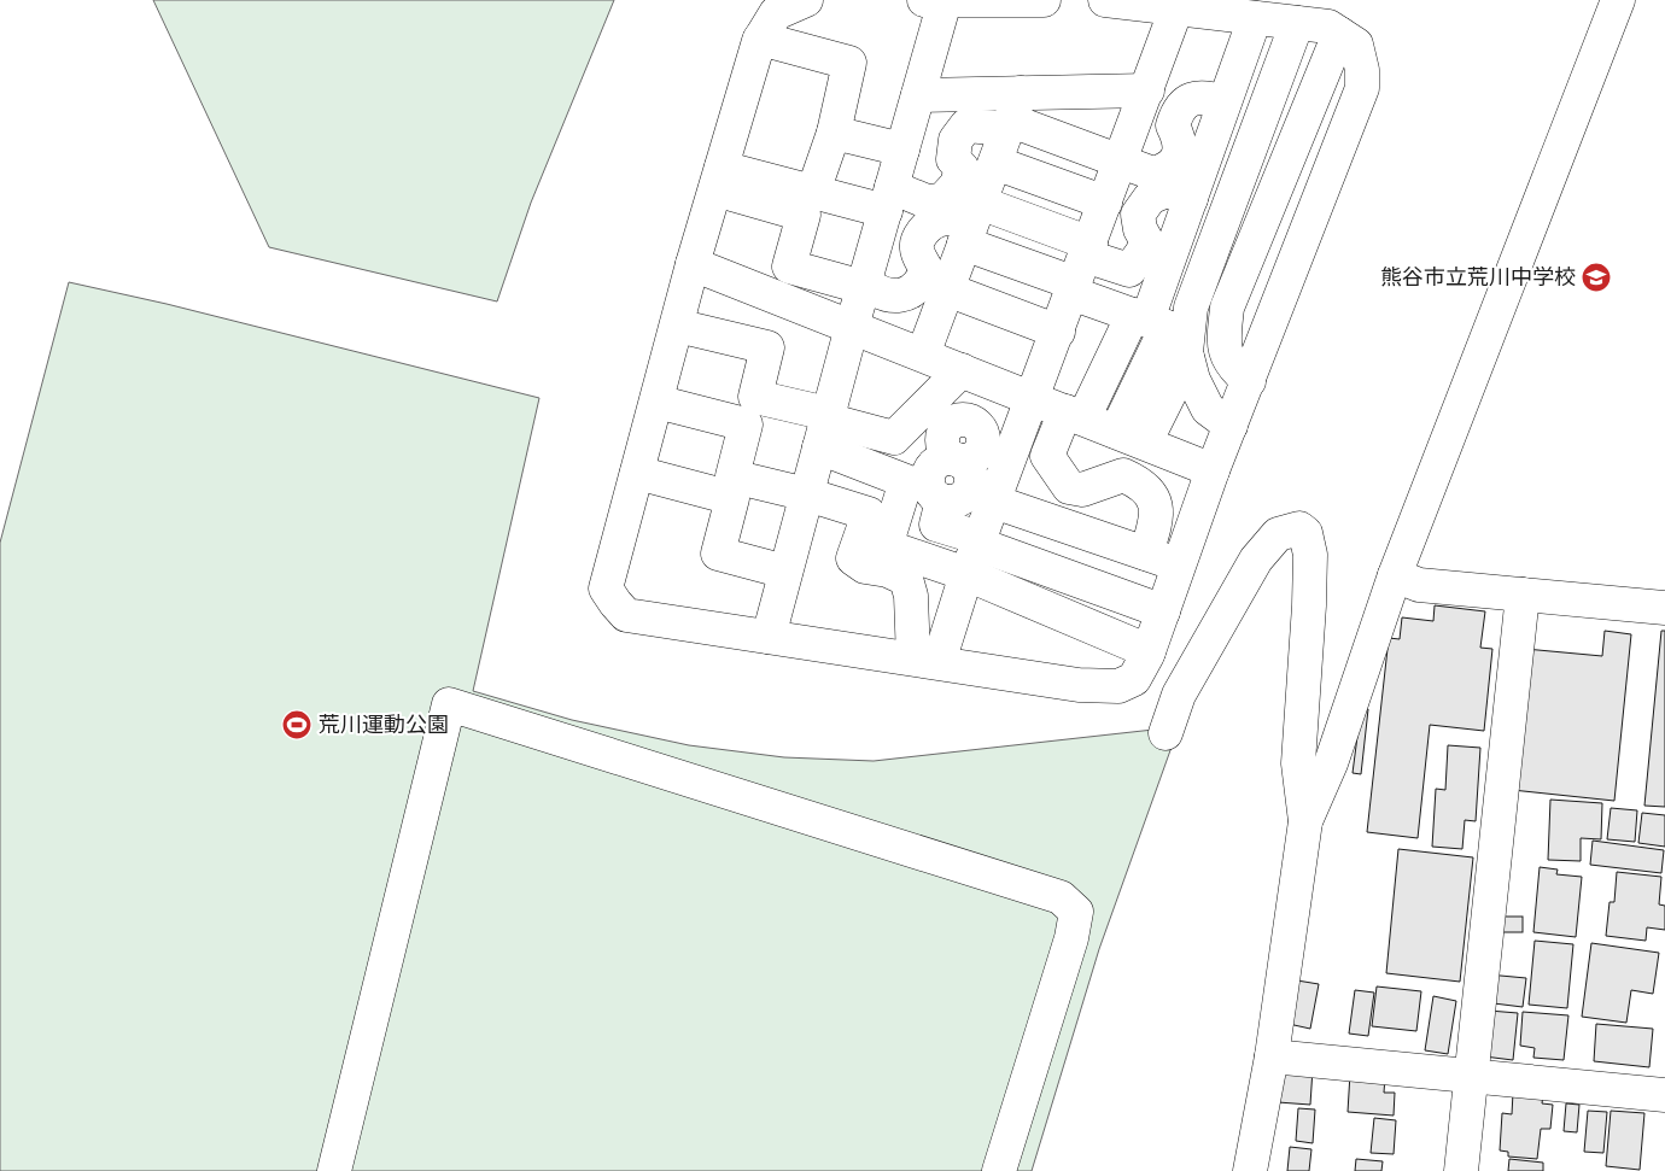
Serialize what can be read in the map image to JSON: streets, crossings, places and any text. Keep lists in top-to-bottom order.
{
  "places": {
    "school or university": ["熊谷市立荒川中学校"],
    "sports": ["荒川運動公園"]
  }
}
